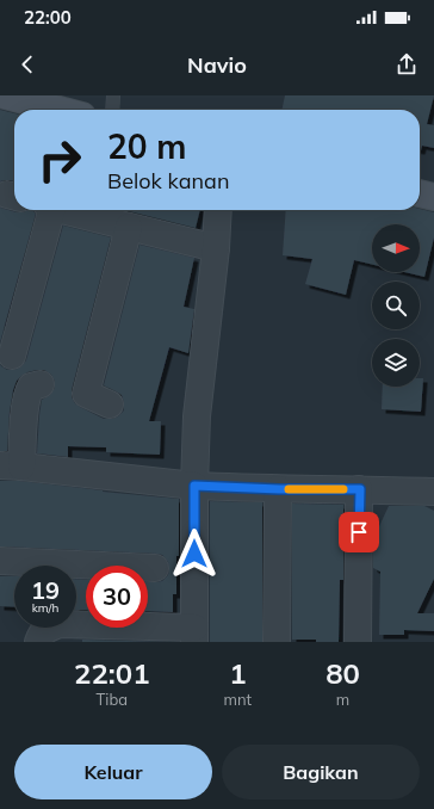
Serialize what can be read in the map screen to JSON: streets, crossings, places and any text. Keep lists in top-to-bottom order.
{
  "north": "right",
  "page": {
    "status": "22:00",
    "header": "Navio",
    "turn": ["20 m", "Belok kanan"],
    "speed": "19 km/h",
    "limit": "30",
    "eta": [
      "22:01",
      "Tiba",
      "1",
      "mnt",
      "80",
      "m"
    ],
    "buttons": ["Keluar", "Bagikan"]
  }
}
